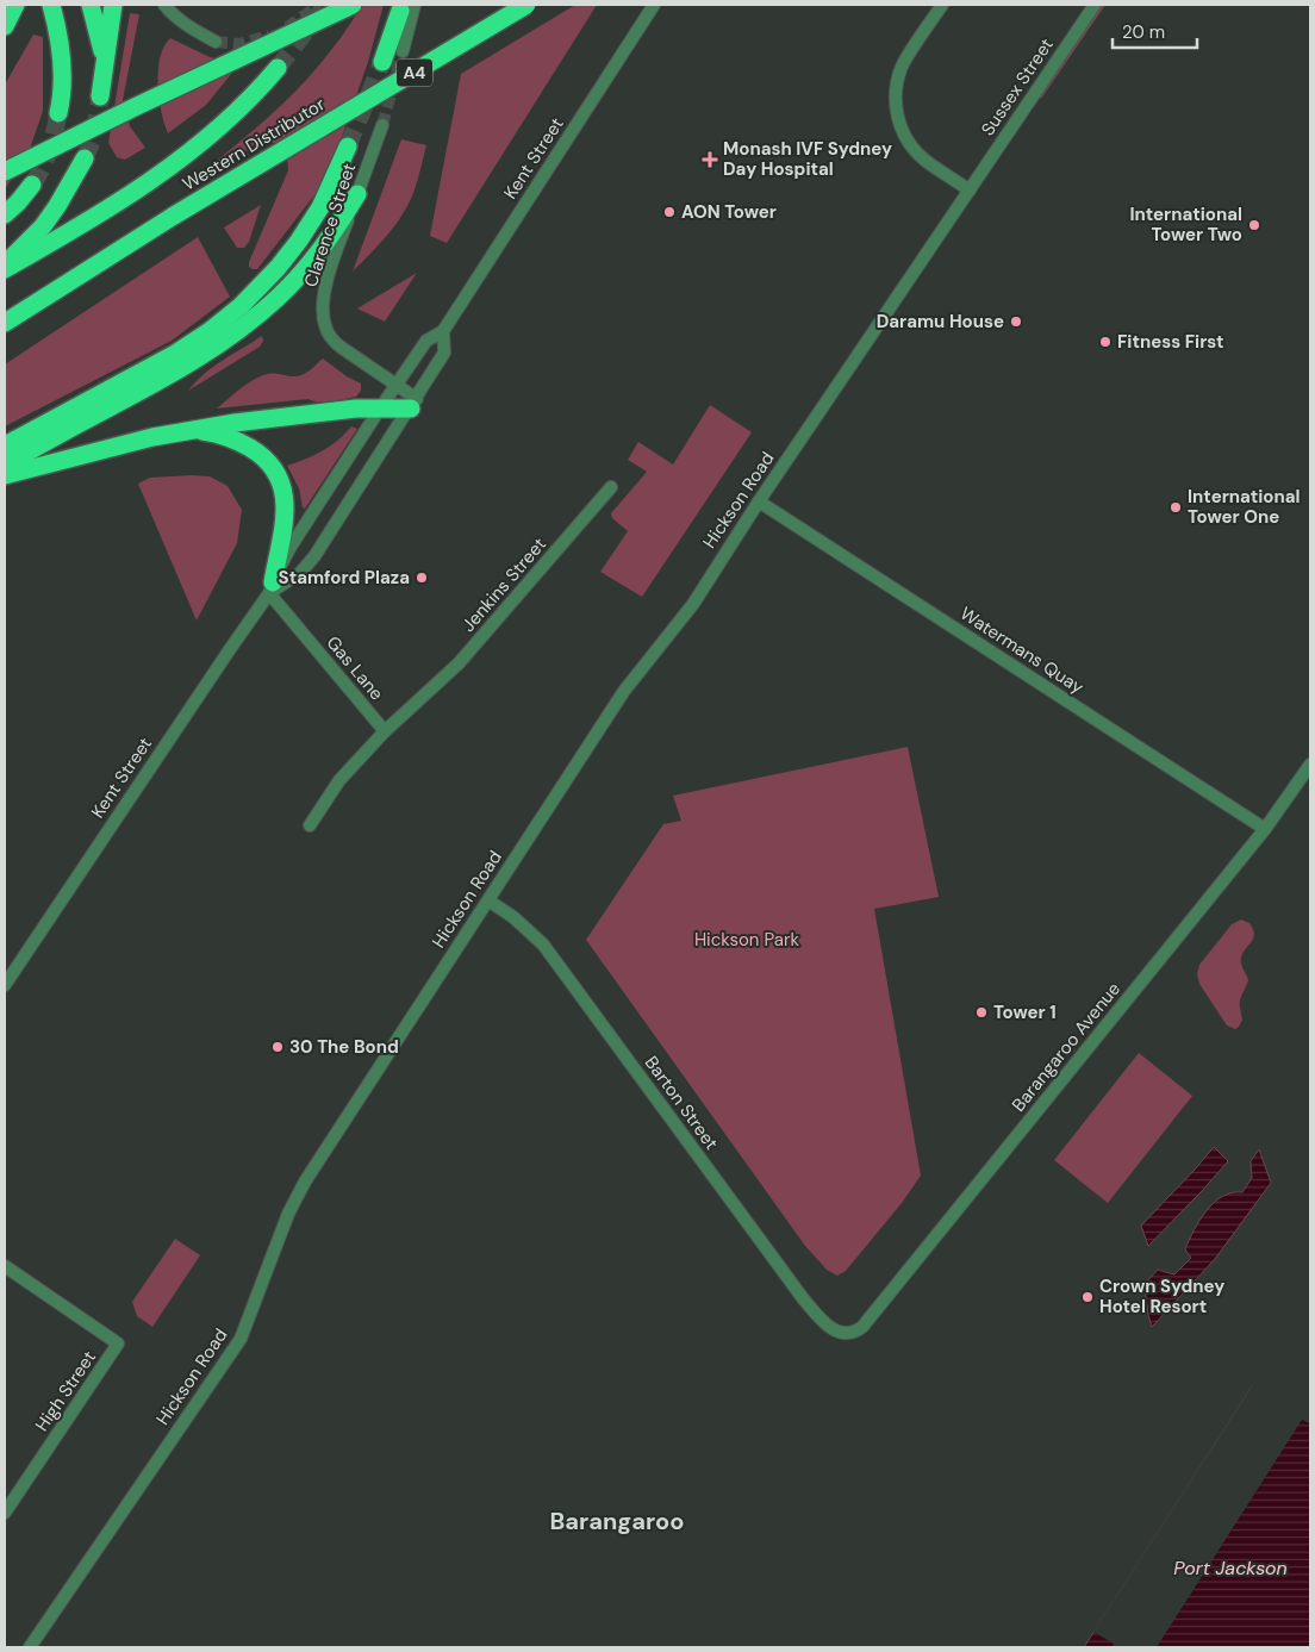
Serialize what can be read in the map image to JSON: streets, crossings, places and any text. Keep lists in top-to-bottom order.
{
  "streets": {
    "highway": ["A4", "Western Distributor"],
    "street": [
      "Sussex Street",
      "Kent Street",
      "Clarence Street",
      "Hickson Road",
      "Jenkins Street",
      "Watermans Quay",
      "Gas Lane",
      "Barangaroo Avenue",
      "Barton Street",
      "High Street"
    ]
  },
  "crossings": [
    ["Sussex Street", "Hickson Road"],
    ["Kent Street", "Clarence Street"],
    ["Kent Street", "Gas Lane"],
    ["Hickson Road", "Watermans Quay"],
    ["Hickson Road", "Barton Street"],
    ["Jenkins Street", "Gas Lane"],
    ["Watermans Quay", "Barangaroo Avenue"],
    ["Barangaroo Avenue", "Barton Street"]
  ],
  "districts": ["Barangaroo"],
  "water": ["Port Jackson"],
  "parks": ["Hickson Park"],
  "places": {
    "health": ["Monash IVF Sydney Day Hospital"],
    "other": [
      "AON Tower",
      "International Tower Two",
      "Daramu House",
      "Fitness First",
      "International Tower One",
      "Stamford Plaza",
      "Tower 1",
      "30 The Bond",
      "Crown Sydney Hotel Resort"
    ]
  },
  "scale_bar": "20 m"
}
